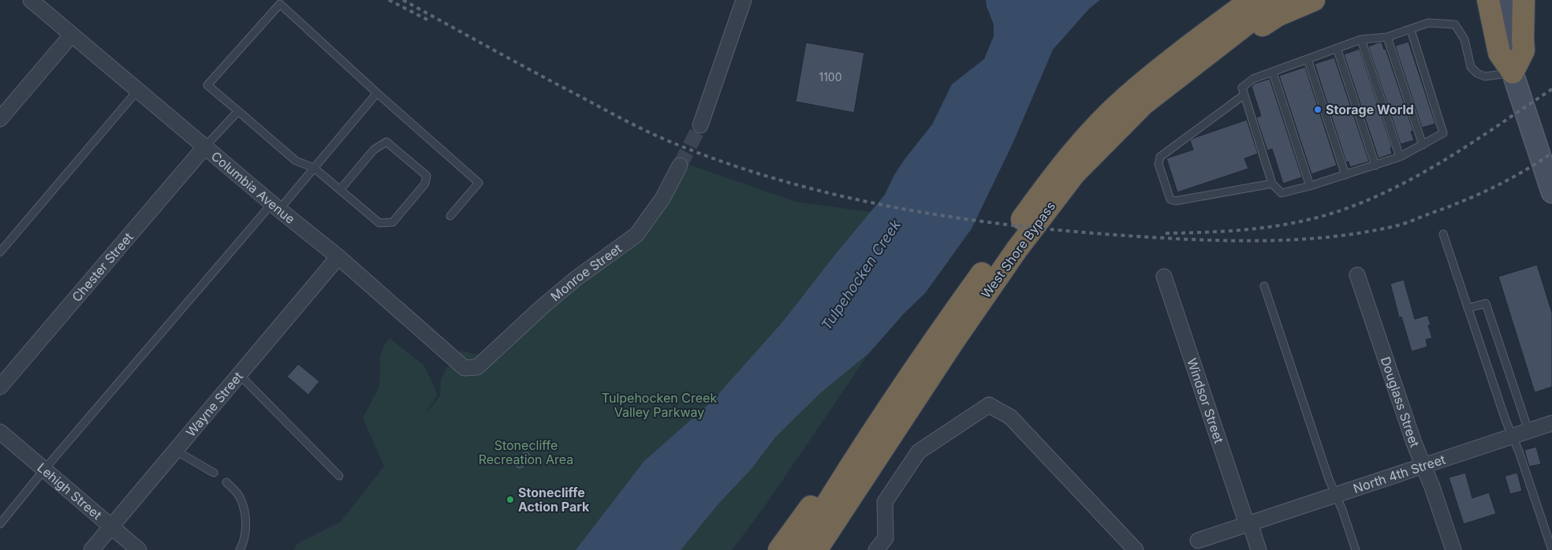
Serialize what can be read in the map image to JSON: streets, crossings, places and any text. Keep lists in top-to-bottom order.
{
  "streets": {
    "highway": ["West Shore Bypass"],
    "street": [
      "Columbia Avenue",
      "Chester Street",
      "Monroe Street",
      "Windsor Street",
      "Douglass Street",
      "Wayne Street",
      "North 4th Street",
      "Lehigh Street"
    ]
  },
  "crossings": [
    ["Columbia Avenue", "Chester Street"],
    ["Columbia Avenue", "Monroe Street"],
    ["Columbia Avenue", "Wayne Street"],
    ["Windsor Street", "North 4th Street"],
    ["Douglass Street", "North 4th Street"],
    ["Wayne Street", "Lehigh Street"]
  ],
  "water": ["Tulpehocken Creek"],
  "parks": ["Tulpehocken Creek Valley Parkway", "Stonecliffe Recreation Area"],
  "places": ["Storage World", "Stonecliffe Action Park"],
  "house_numbers": ["1100"]
}
